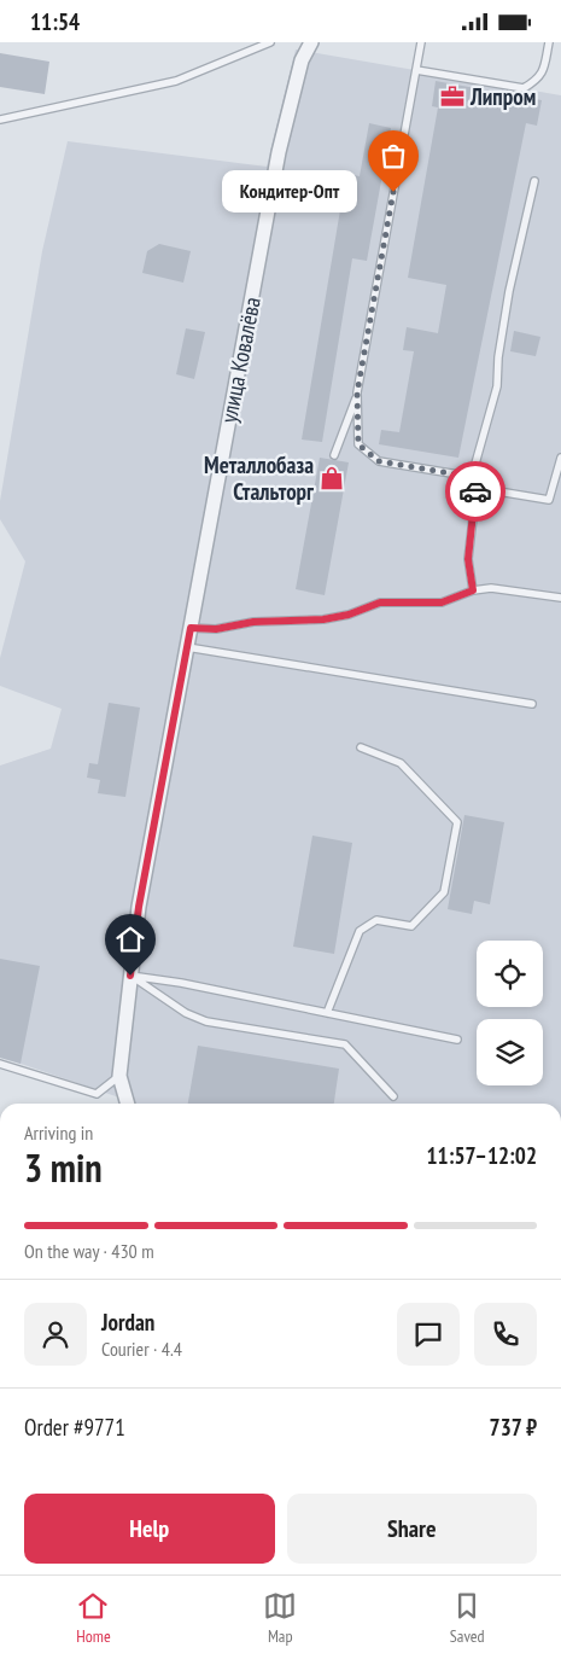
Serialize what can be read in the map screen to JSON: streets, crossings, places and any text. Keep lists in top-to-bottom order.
{
  "streets": {
    "street": ["улица Ковалёва"]
  },
  "places": {
    "office": ["Липром"],
    "other": ["Кондитер-Опт"],
    "shop": ["Металлобаза Стальторг"]
  },
  "page": {
    "status": "11:54",
    "bubble": "Кондитер-Опт",
    "heading": ["3 min", "Arriving in", "11:57–12:02"],
    "panel": [
      "Jordan",
      "Courier · 4.4",
      "Order #9771",
      "737 ₽"
    ],
    "bar": "On the way · 430 m",
    "buttons": ["Help", "Share"],
    "tabs": ["Home", "Map", "Saved"]
  }
}
